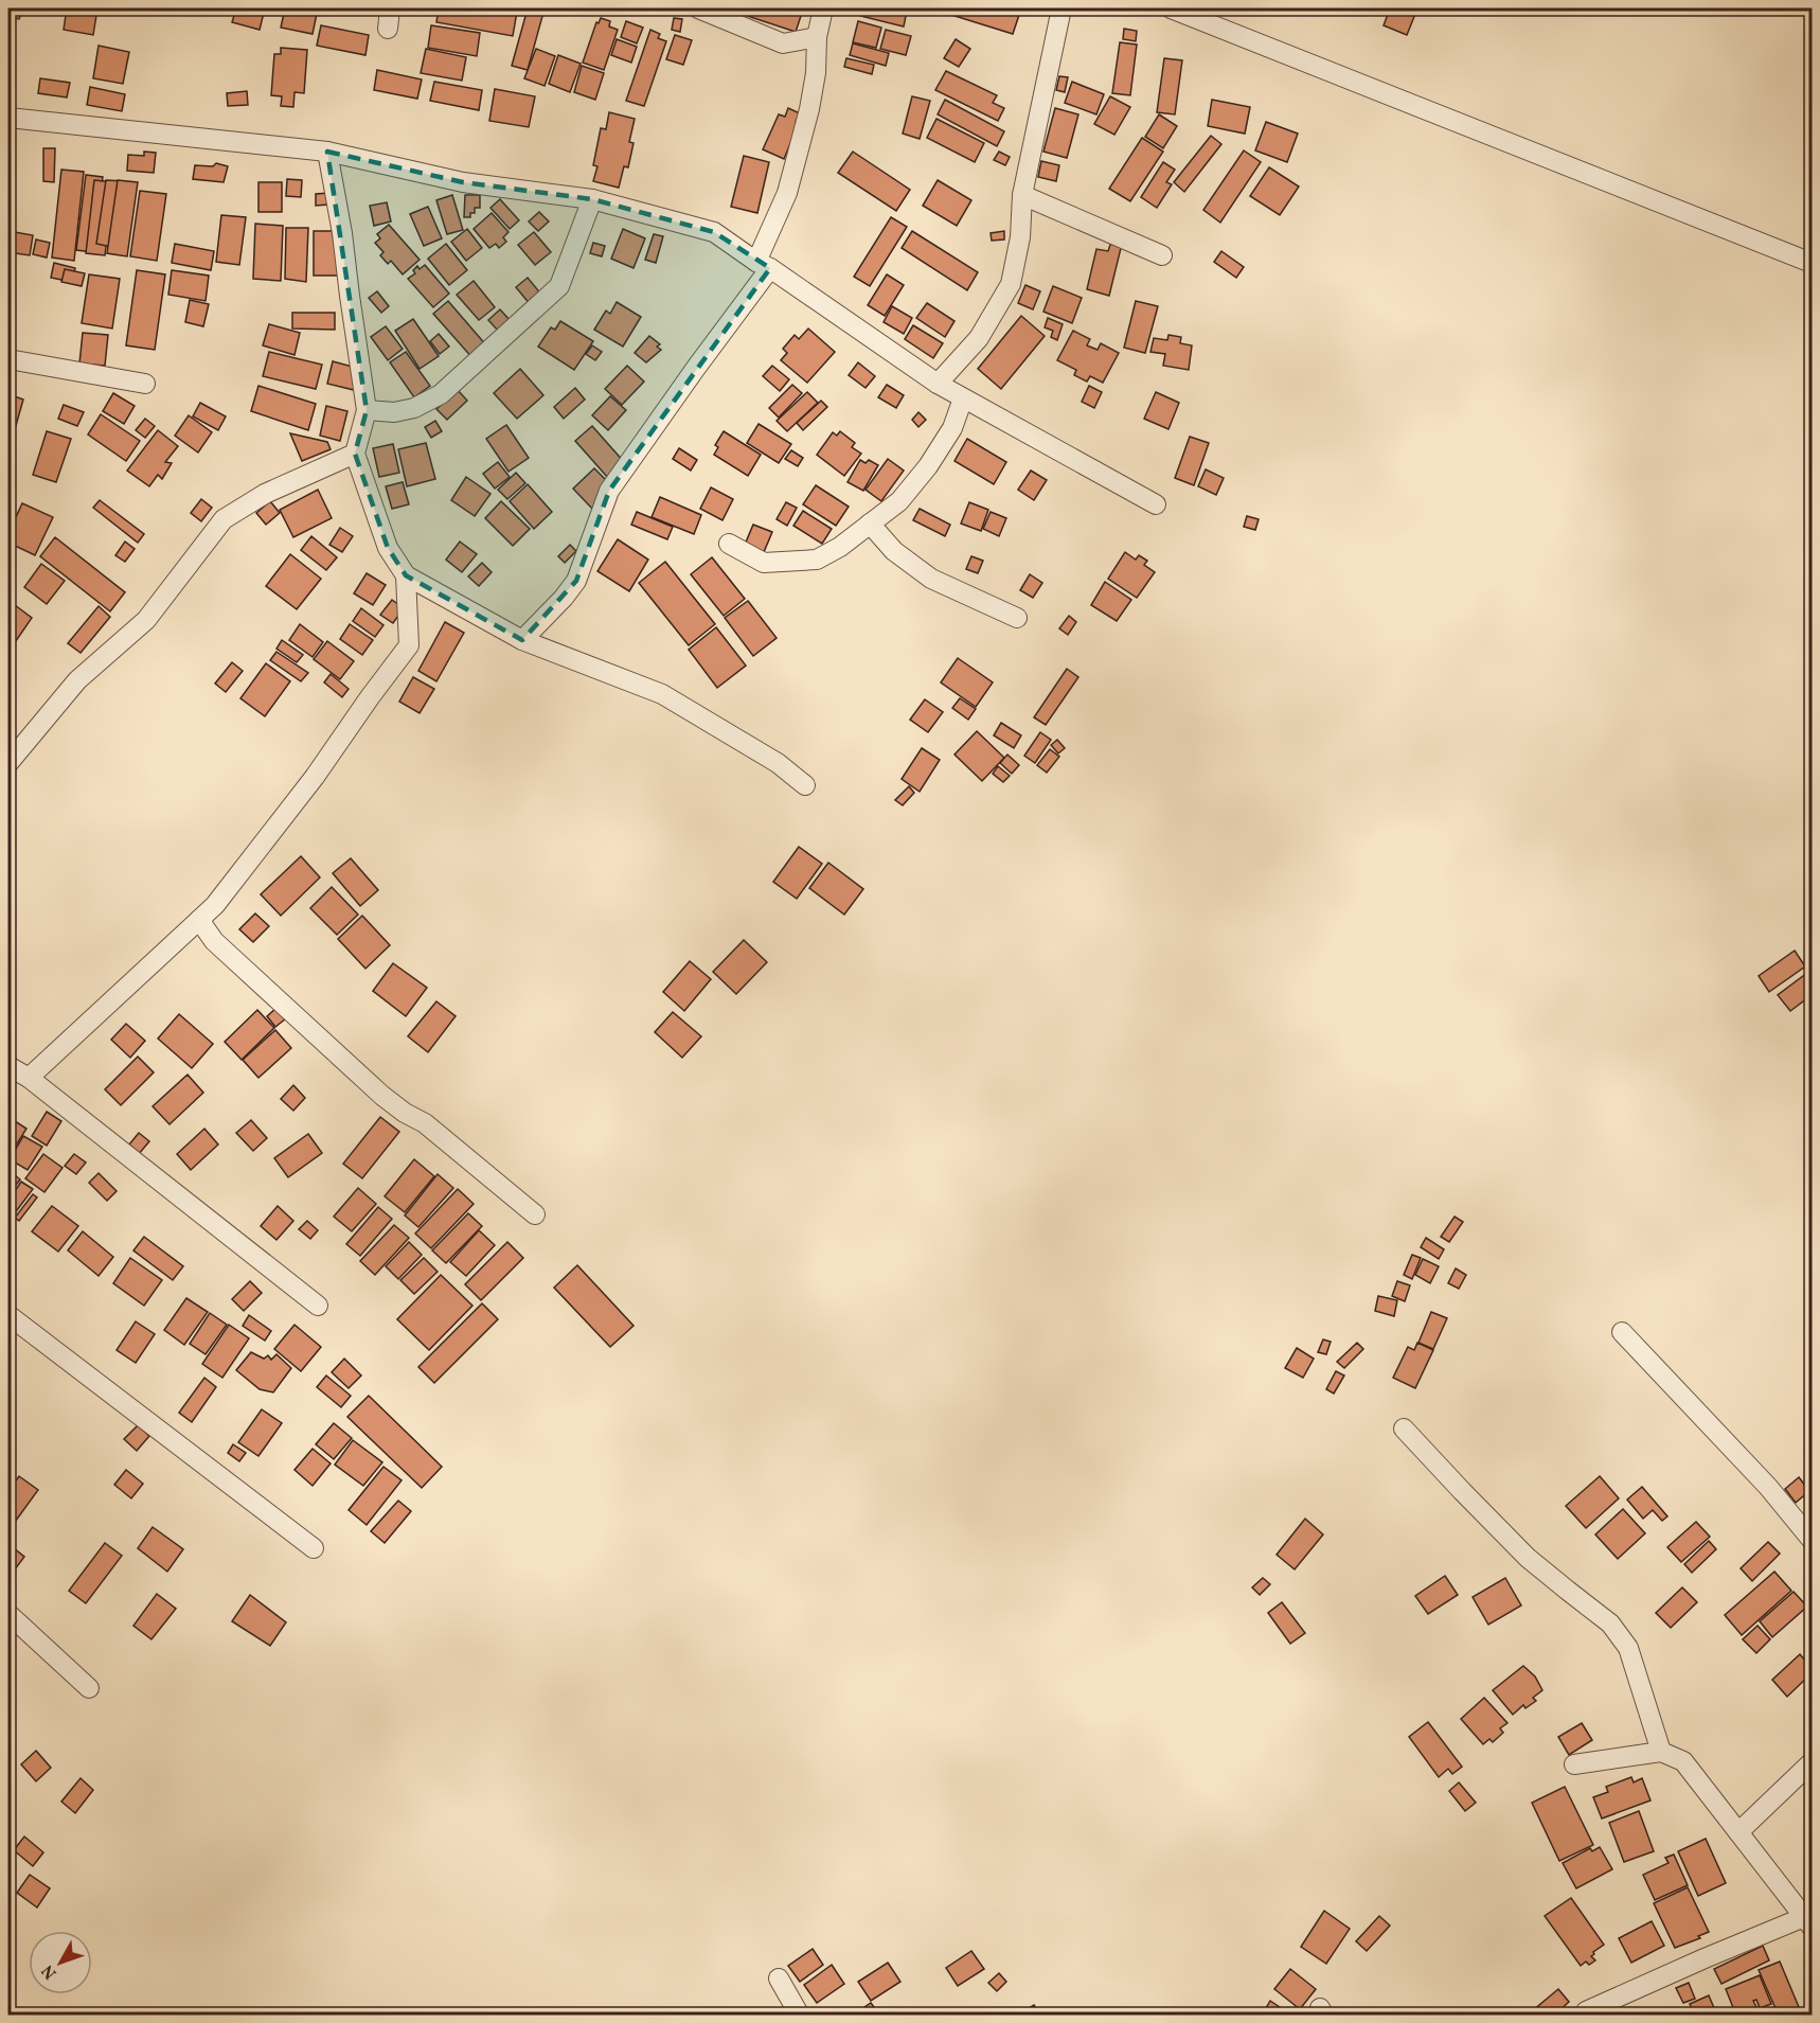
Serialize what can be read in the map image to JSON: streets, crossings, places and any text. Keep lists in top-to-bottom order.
{
  "north": "bottom left"
}
